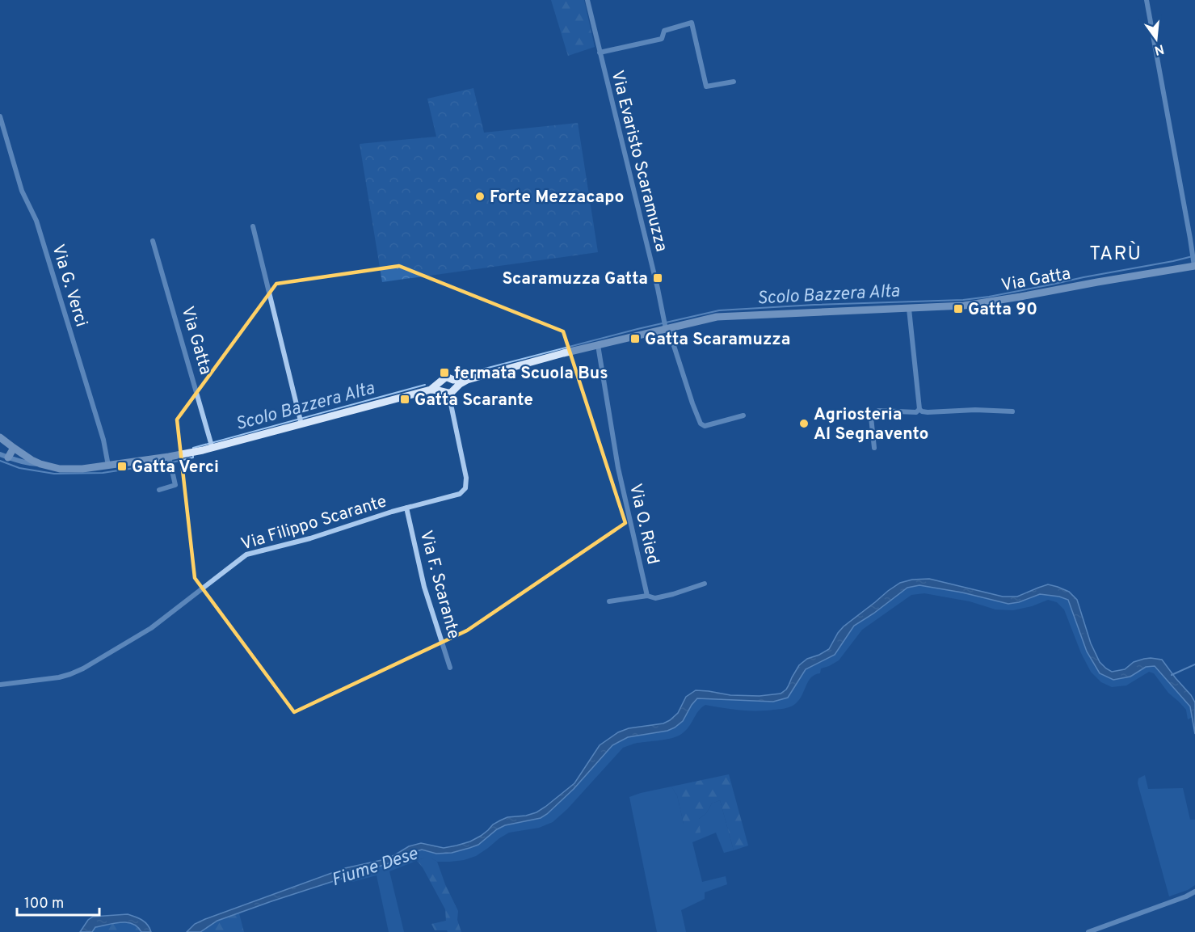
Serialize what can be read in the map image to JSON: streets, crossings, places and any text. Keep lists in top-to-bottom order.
{
  "streets": {
    "street": [
      "Via Evaristo Scaramuzza",
      "Via Gatta",
      "Via G. Verci",
      "Via Filippo Scarante",
      "Via O. Ried",
      "Via F. Scarante"
    ]
  },
  "crossings": [
    ["Via Evaristo Scaramuzza", "Via Gatta"],
    ["Via Gatta", "Via G. Verci"],
    ["Via Gatta", "Via Filippo Scarante"],
    ["Via Gatta", "Via O. Ried"],
    ["Via Filippo Scarante", "Via F. Scarante"]
  ],
  "districts": ["TARÙ"],
  "water": ["Scolo Bazzera Alta", "Fiume Dese"],
  "places": {
    "other": ["Forte Mezzacapo", "Agriosteria Al Segnavento"],
    "transit": [
      "Scaramuzza Gatta",
      "Gatta 90",
      "Gatta Scaramuzza",
      "fermata Scuola Bus",
      "Gatta Scarante",
      "Gatta Verci"
    ]
  },
  "scale_bar": "100 m",
  "north": "bottom"
}
